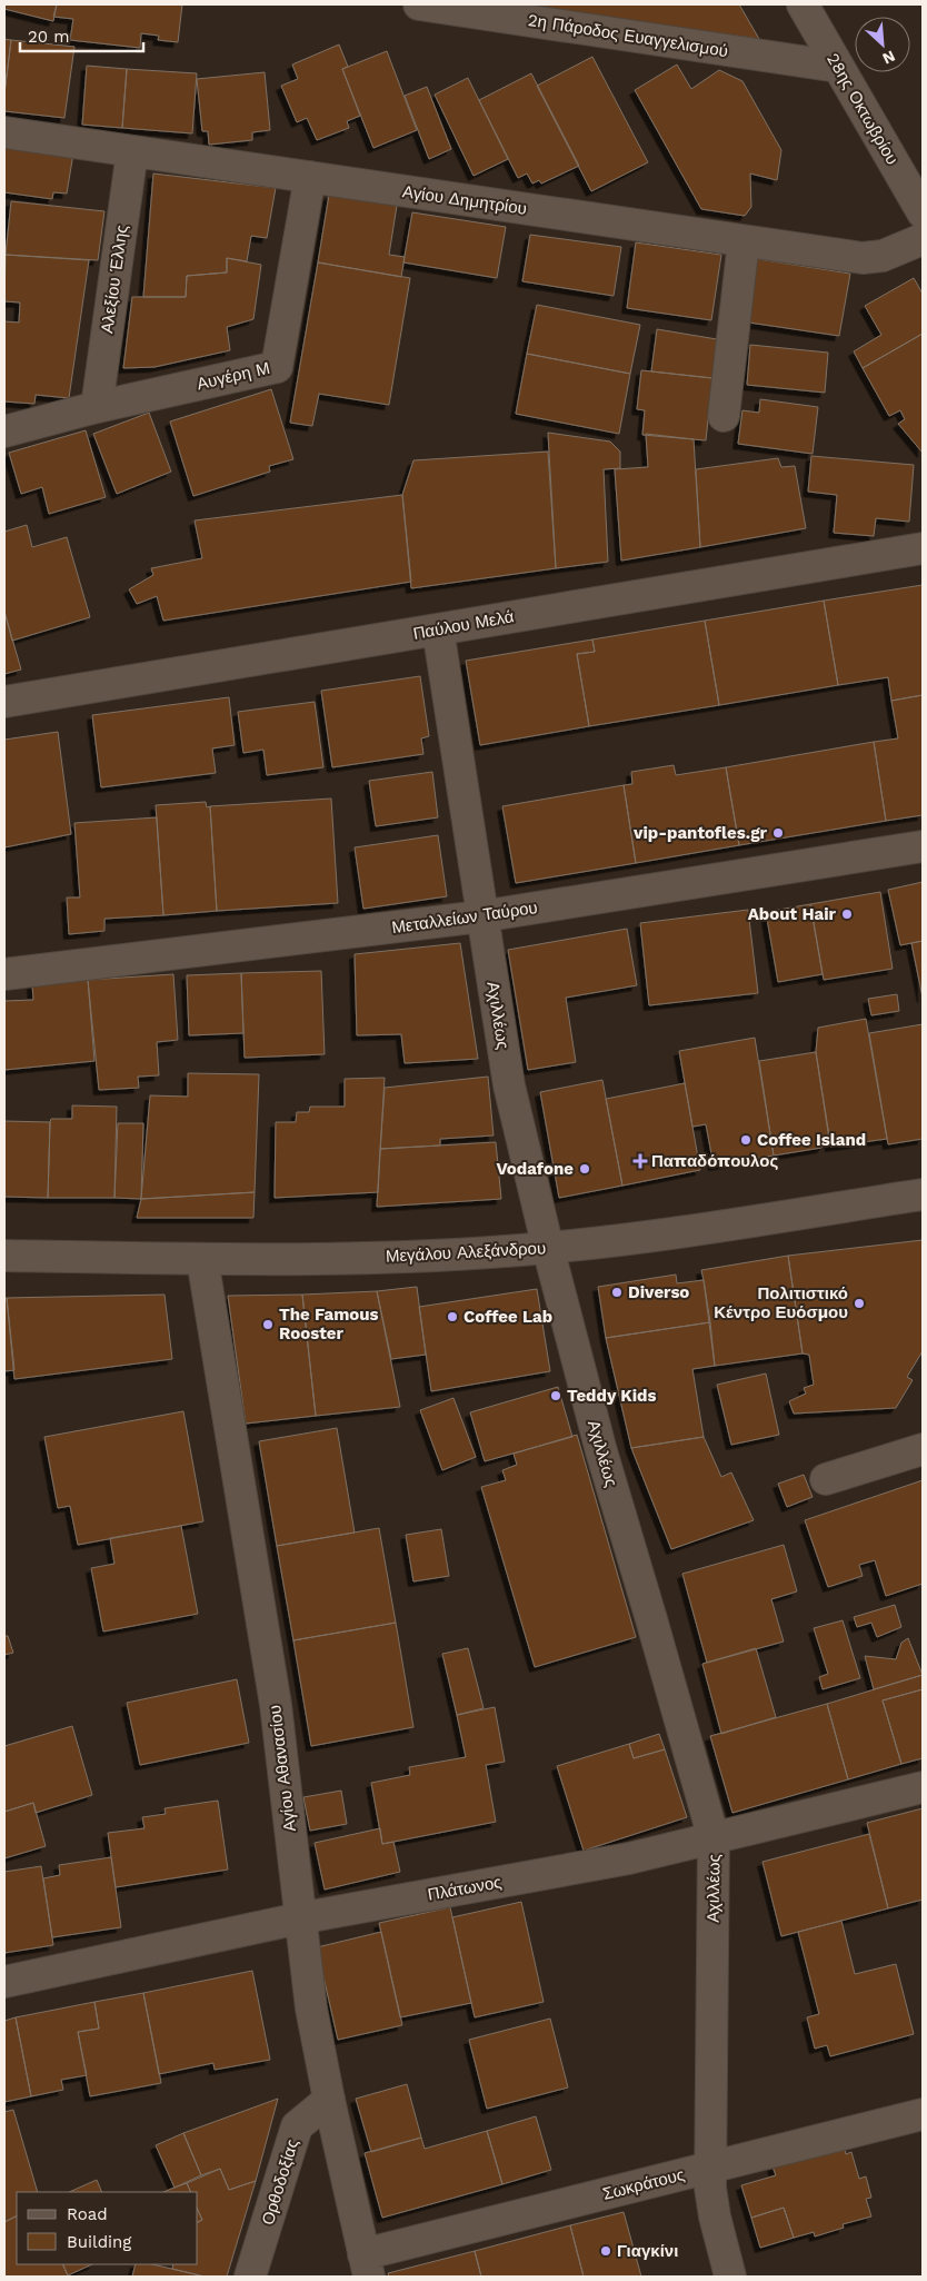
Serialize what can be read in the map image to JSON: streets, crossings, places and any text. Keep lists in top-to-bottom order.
{
  "streets": {
    "street": [
      "2η Πάροδος Ευαγγελισμού",
      "28ης Οκτωβρίου",
      "Αγίου Δημητρίου",
      "Αλεξίου Έλλης",
      "Αυγέρη Μ",
      "Παύλου Μελά",
      "Μεταλλείων Ταύρου",
      "Αχιλλέως",
      "Μεγάλου Αλεξάνδρου",
      "Αγίου Αθανασίου",
      "Πλάτωνος",
      "Ορθοδοξίας",
      "Σωκράτους"
    ]
  },
  "crossings": [
    ["2η Πάροδος Ευαγγελισμού", "28ης Οκτωβρίου"],
    ["Αγίου Δημητρίου", "Αλεξίου Έλλης"],
    ["Αγίου Δημητρίου", "Αυγέρη Μ"],
    ["Αλεξίου Έλλης", "Αυγέρη Μ"],
    ["Παύλου Μελά", "Αχιλλέως"],
    ["Μεταλλείων Ταύρου", "Αχιλλέως"],
    ["Αχιλλέως", "Μεγάλου Αλεξάνδρου"],
    ["Αχιλλέως", "Πλάτωνος"],
    ["Αχιλλέως", "Σωκράτους"],
    ["Μεγάλου Αλεξάνδρου", "Αγίου Αθανασίου"],
    ["Αγίου Αθανασίου", "Πλάτωνος"],
    ["Αγίου Αθανασίου", "Ορθοδοξίας"],
    ["Αγίου Αθανασίου", "Σωκράτους"]
  ],
  "places": {
    "other": [
      "vip-pantofles.gr",
      "About Hair",
      "Coffee Island",
      "Vodafone",
      "Diverso",
      "Πολιτιστικό Κέντρο Ευόσμου",
      "Coffee Lab",
      "The Famous Rooster",
      "Teddy Kids",
      "Γιαγκίνι"
    ],
    "health": ["Παπαδόπουλος"]
  },
  "legend": ["Road", "Building"],
  "scale_bar": "20 m",
  "north": "bottom right"
}
